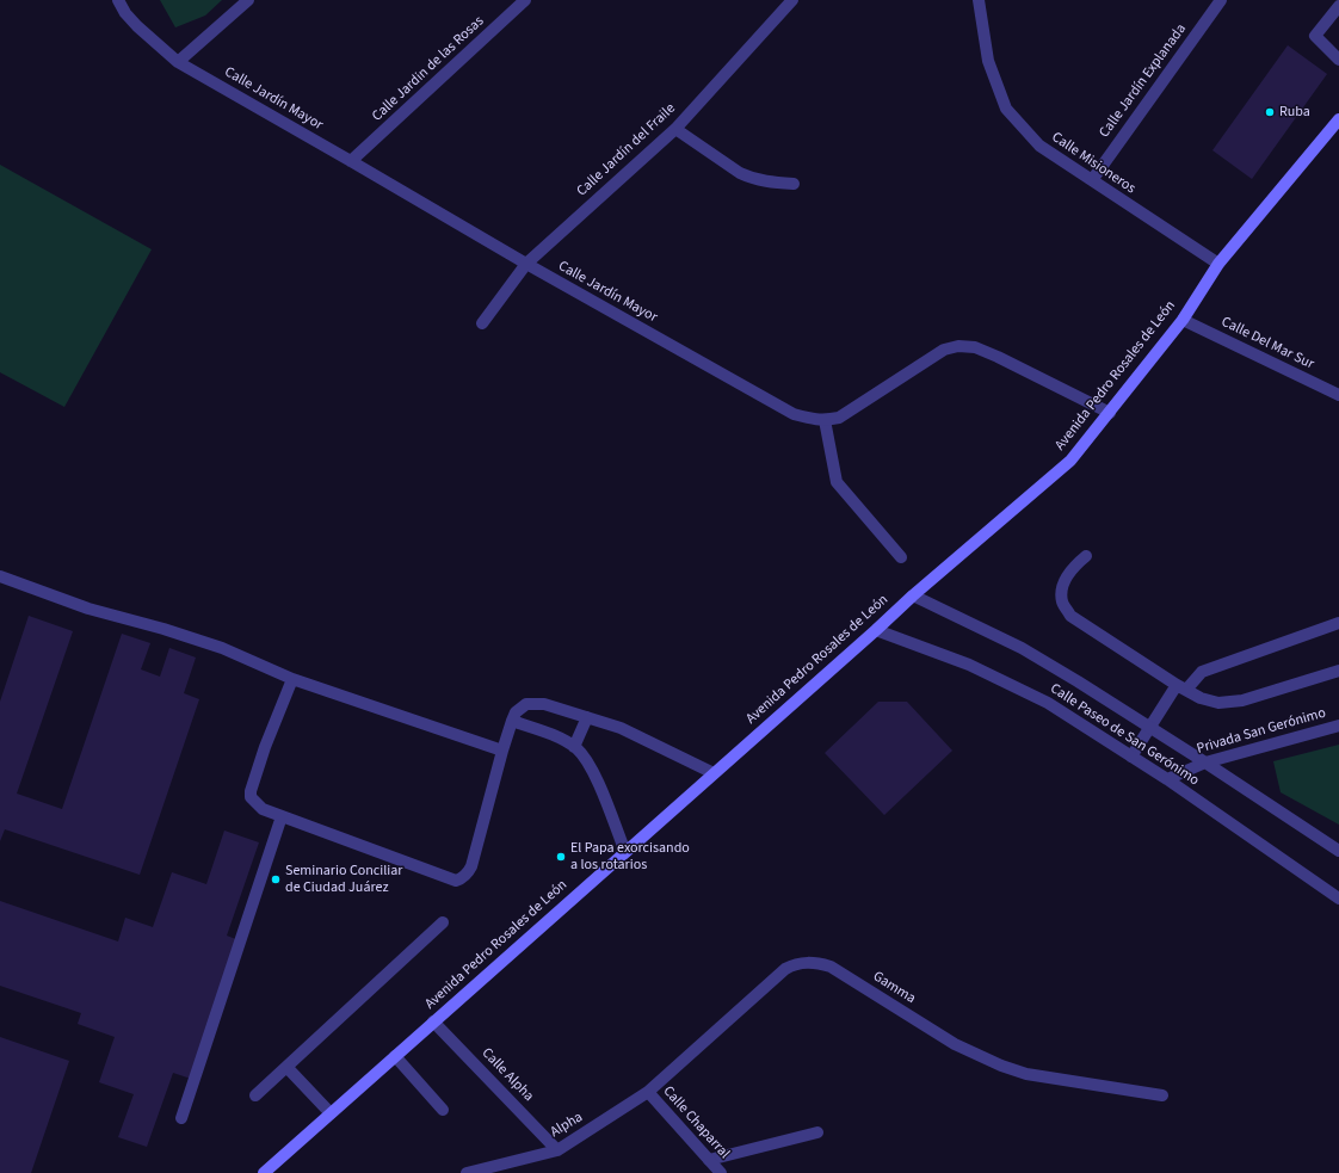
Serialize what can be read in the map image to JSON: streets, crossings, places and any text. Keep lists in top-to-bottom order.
{
  "streets": {
    "main road": ["Avenida Pedro Rosales de León"],
    "street": [
      "Calle Jardin de las Rosas",
      "Calle Jardín Explanada",
      "Calle Jardín Mayor",
      "Calle Jardín del Fraile",
      "Calle Misioneros",
      "Calle Del Mar Sur",
      "Privada San Gerónimo",
      "Calle Paseo de San Gerónimo",
      "Gamma",
      "Calle Alpha",
      "Calle Chaparral",
      "Alpha"
    ]
  },
  "crossings": [
    ["Calle Jardin de las Rosas", "Calle Jardín Mayor"],
    ["Calle Jardín Explanada", "Calle Misioneros"],
    ["Calle Jardín Mayor", "Calle Jardín del Fraile"],
    ["Calle Jardín Mayor", "Avenida Pedro Rosales de León"],
    ["Calle Misioneros", "Avenida Pedro Rosales de León"],
    ["Calle Del Mar Sur", "Avenida Pedro Rosales de León"],
    ["Avenida Pedro Rosales de León", "Calle Paseo de San Gerónimo"],
    ["Avenida Pedro Rosales de León", "Calle Alpha"],
    ["Privada San Gerónimo", "Calle Paseo de San Gerónimo"],
    ["Gamma", "Calle Chaparral"],
    ["Gamma", "Alpha"],
    ["Calle Alpha", "Alpha"],
    ["Calle Chaparral", "Alpha"]
  ],
  "places": ["Ruba", "El Papa exorcisando a los rotarios", "Seminario Conciliar de Ciudad Juárez"]
}
